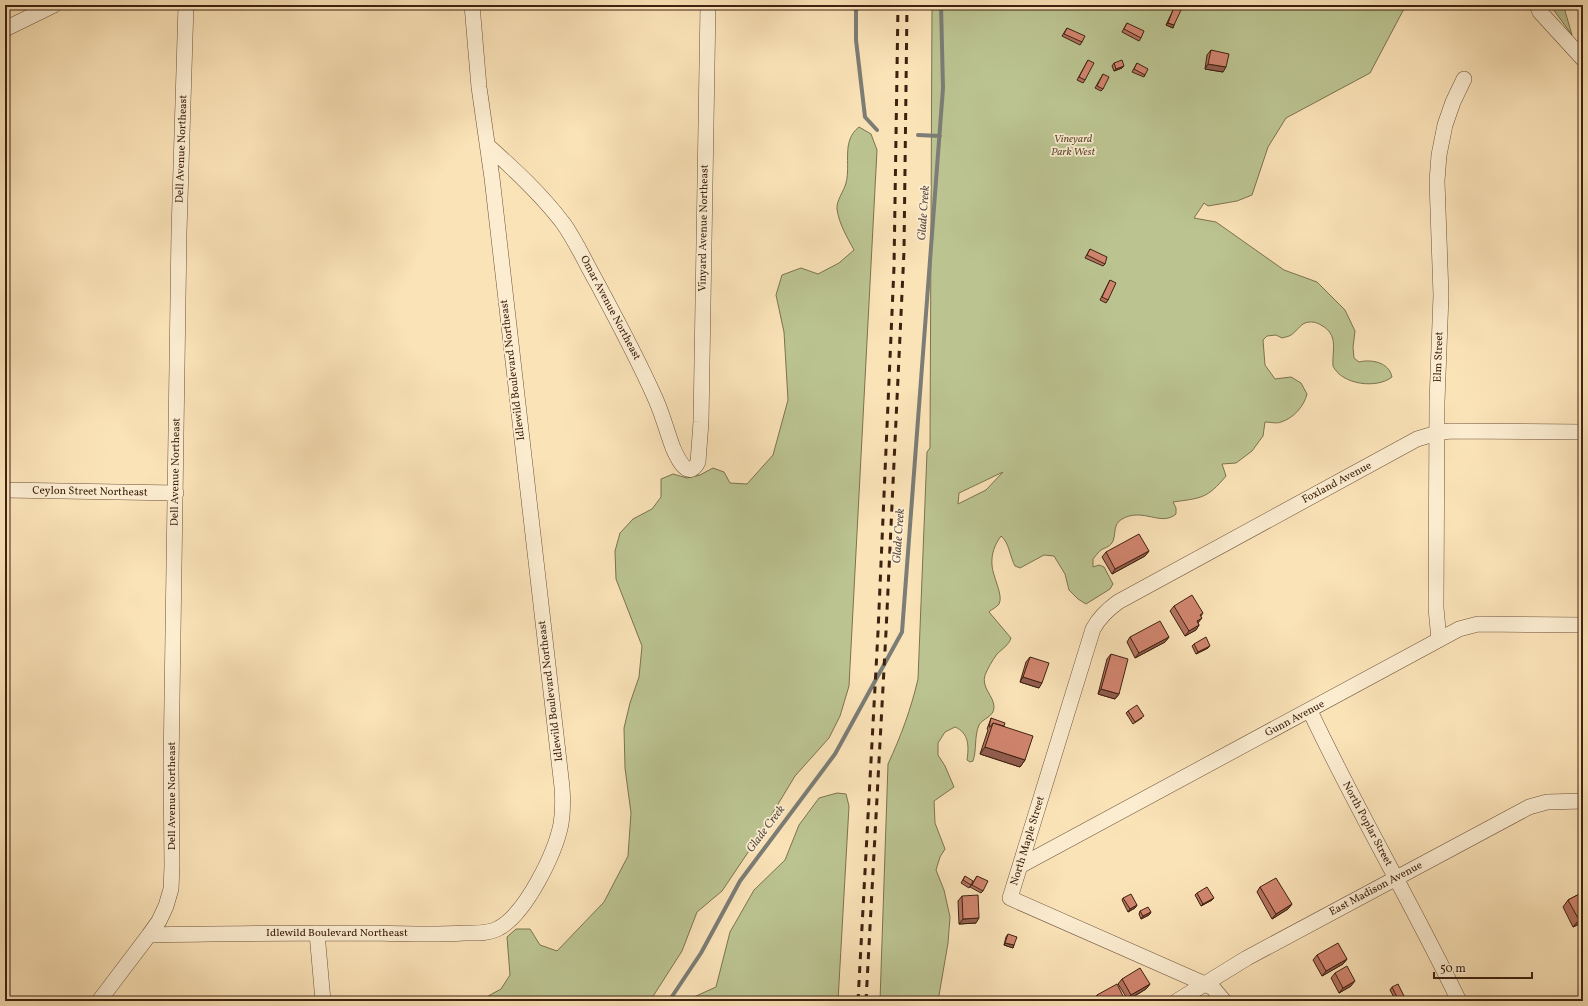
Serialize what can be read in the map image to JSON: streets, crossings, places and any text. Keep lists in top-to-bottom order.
{
  "streets": {
    "street": [
      "Dell Avenue Northeast",
      "Vinyard Avenue Northeast",
      "Omar Avenue Northeast",
      "Elm Street",
      "Idlewild Boulevard Northeast",
      "Foxland Avenue",
      "Ceylon Street Northeast",
      "Gunn Avenue",
      "North Poplar Street",
      "North Maple Street",
      "East Madison Avenue"
    ]
  },
  "crossings": [
    ["Dell Avenue Northeast", "Idlewild Boulevard Northeast"],
    ["Dell Avenue Northeast", "Ceylon Street Northeast"],
    ["Vinyard Avenue Northeast", "Omar Avenue Northeast"],
    ["Omar Avenue Northeast", "Idlewild Boulevard Northeast"],
    ["Elm Street", "Foxland Avenue"],
    ["Elm Street", "Gunn Avenue"],
    ["Foxland Avenue", "North Maple Street"],
    ["Gunn Avenue", "North Poplar Street"],
    ["Gunn Avenue", "North Maple Street"],
    ["North Poplar Street", "East Madison Avenue"],
    ["North Maple Street", "East Madison Avenue"]
  ],
  "water": ["Glade Creek"],
  "parks": ["Vineyard Park West"],
  "scale_bar": "50 m"
}
